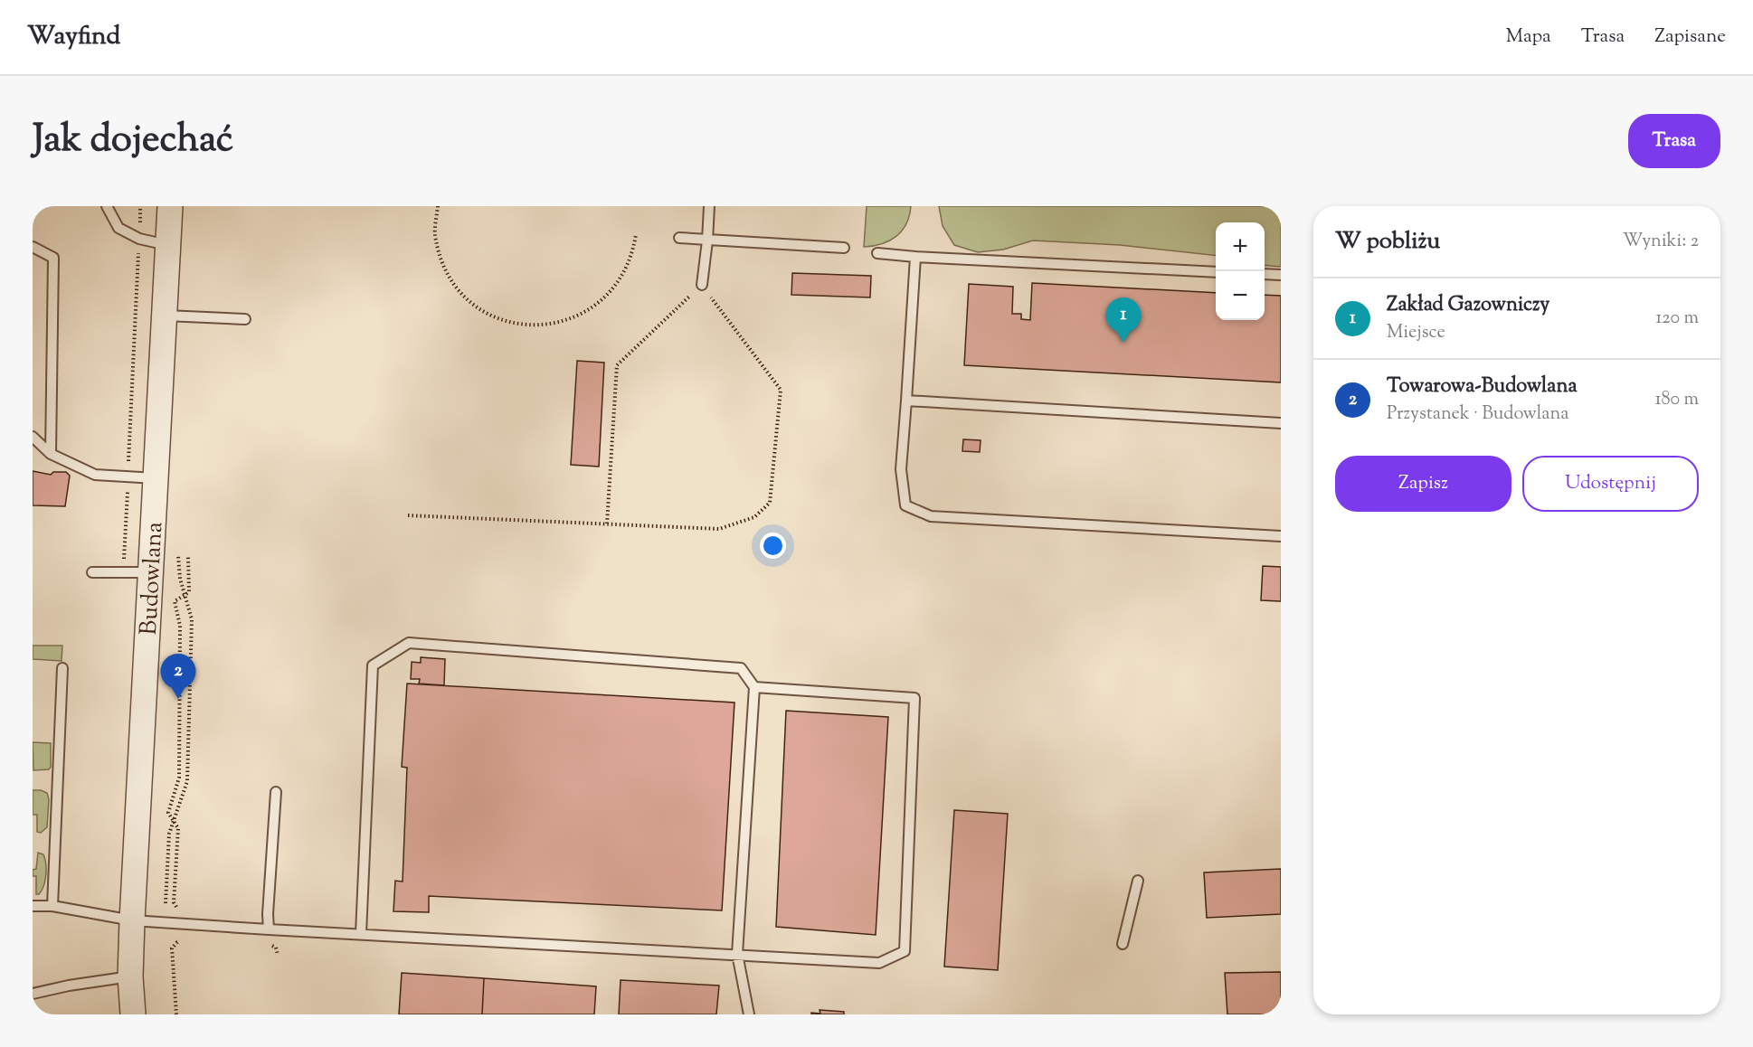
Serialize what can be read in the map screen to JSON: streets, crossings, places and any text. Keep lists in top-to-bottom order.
{
  "streets": {
    "street": ["Budowlana"]
  },
  "page": {
    "header": "Wayfind",
    "nav": ["Mapa", "Trasa", "Zapisane"],
    "title": "Jak dojechać",
    "buttons": [
      "Trasa",
      ["Zapisz", "Udostępnij"]
    ],
    "heading": ["W pobliżu", "Wyniki: 2"],
    "map_buttons": ["+", "−"],
    "list": [
      {
        "mark": "1",
        "name": "Zakład Gazowniczy",
        "note": "Miejsce",
        "value": "120 m"
      },
      {
        "mark": "2",
        "name": "Towarowa-Budowlana",
        "note": "Przystanek · Budowlana",
        "value": "180 m"
      }
    ],
    "pins": ["1", "2"]
  }
}
